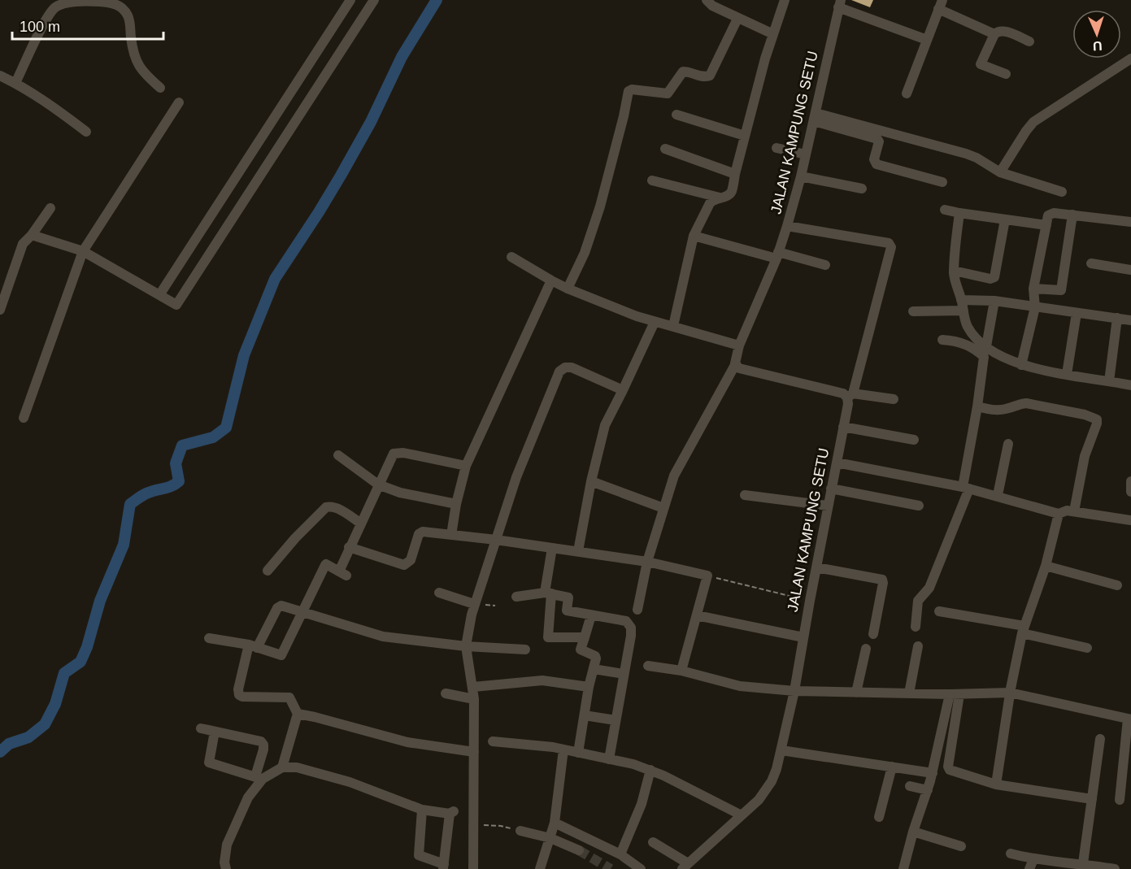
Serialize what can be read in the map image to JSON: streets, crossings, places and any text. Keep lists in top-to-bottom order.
{
  "streets": {
    "street": ["JALAN KAMPUNG SETU"]
  },
  "scale_bar": "100 m",
  "north": "bottom"
}
